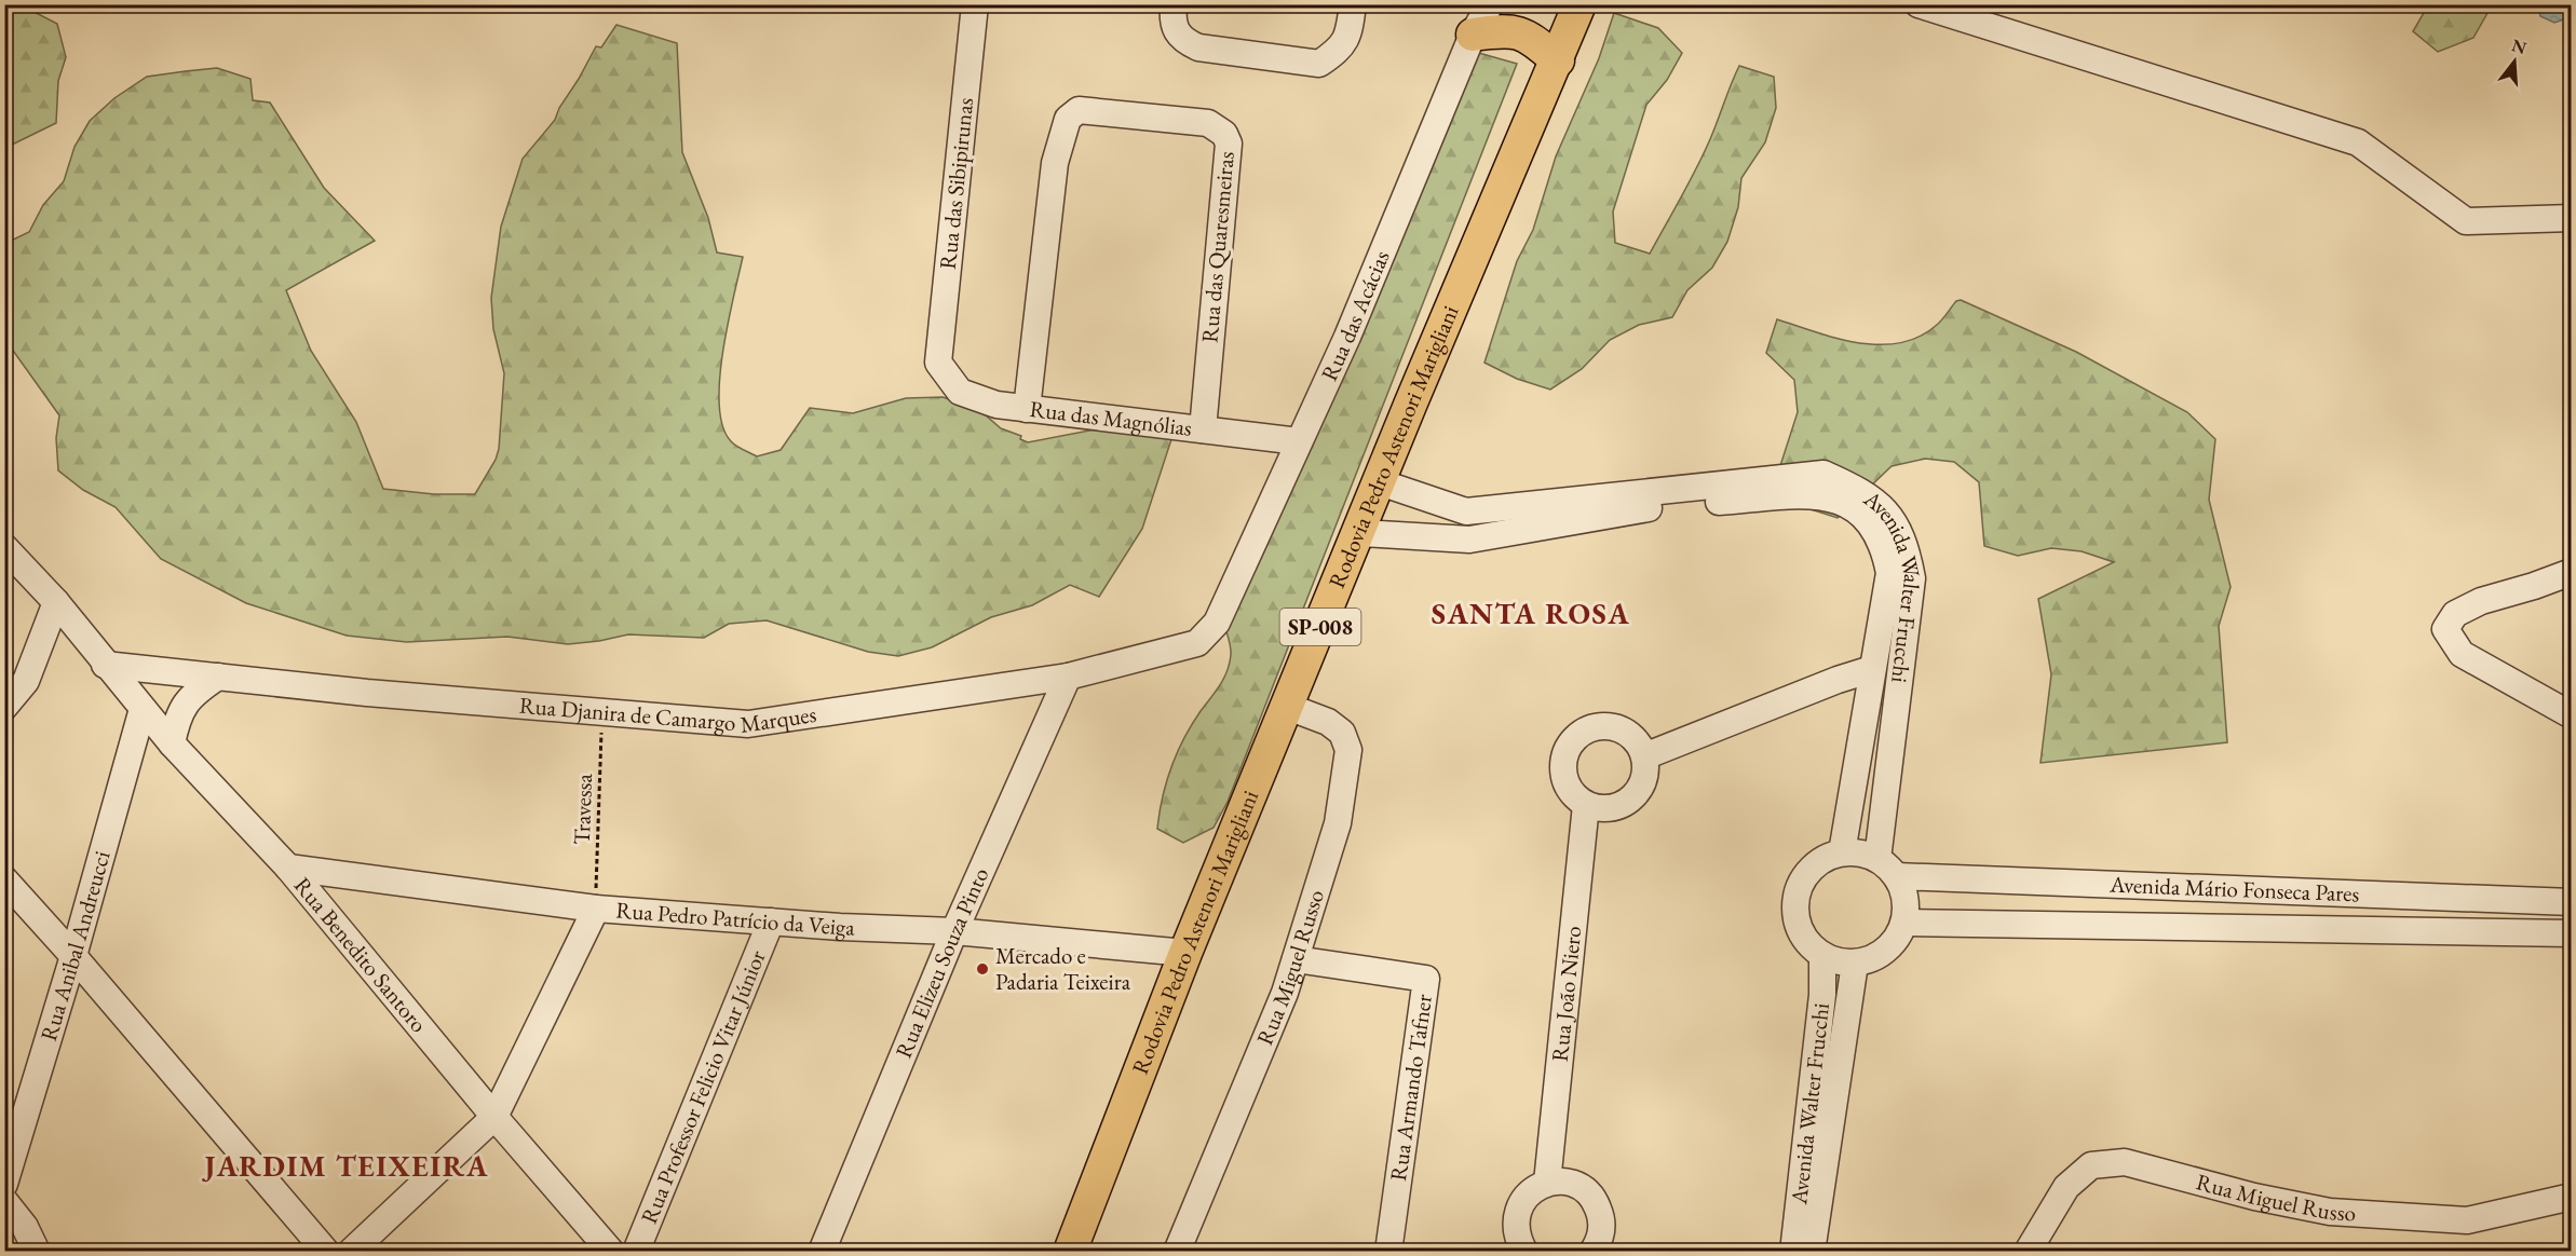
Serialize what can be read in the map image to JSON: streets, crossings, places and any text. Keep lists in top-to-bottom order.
{
  "streets": {
    "main road": ["Rodovia Pedro Astenori Marigliani", "SP-008"],
    "street": [
      "Rua das Sibipirunas",
      "Rua das Quaresmeiras",
      "Rua das Acácias",
      "Rua das Magnólias",
      "Avenida Walter Frucchi",
      "Rua Djanira de Camargo Marques",
      "Avenida Mário Fonseca Pares",
      "Rua Pedro Patrício da Veiga",
      "Rua Anibal Andreucci",
      "Rua Benedito Santoro",
      "Rua Elizeu Souza Pinto",
      "Rua Miguel Russo",
      "Rua João Niero",
      "Rua Professor Felicio Vitar Júnior",
      "Rua Armando Tafner"
    ],
    "path": ["Travessa"]
  },
  "crossings": [
    ["Rua das Sibipirunas", "Rua das Magnólias"],
    ["Rua das Quaresmeiras", "Rua das Magnólias"],
    ["Rua das Acácias", "Rua das Magnólias"],
    ["Rua das Acácias", "Rua Djanira de Camargo Marques"],
    ["Rodovia Pedro Astenori Marigliani", "Avenida Walter Frucchi"],
    ["Rodovia Pedro Astenori Marigliani", "Rua Pedro Patrício da Veiga"],
    ["Rodovia Pedro Astenori Marigliani", "Rua Miguel Russo"],
    ["Avenida Walter Frucchi", "Avenida Mário Fonseca Pares"],
    ["Rua Djanira de Camargo Marques", "Travessa"],
    ["Rua Djanira de Camargo Marques", "Rua Benedito Santoro"],
    ["Rua Djanira de Camargo Marques", "Rua Elizeu Souza Pinto"],
    ["Travessa", "Rua Pedro Patrício da Veiga"],
    ["Rua Pedro Patrício da Veiga", "Rua Benedito Santoro"],
    ["Rua Pedro Patrício da Veiga", "Rua Elizeu Souza Pinto"],
    ["Rua Pedro Patrício da Veiga", "Rua Professor Felicio Vitar Júnior"],
    ["Rua Anibal Andreucci", "Rua Benedito Santoro"],
    ["Rua Miguel Russo", "Rua Armando Tafner"]
  ],
  "districts": ["SANTA ROSA", "JARDIM TEIXEIRA"],
  "places": ["Mercado e Padaria Teixeira"],
  "north": "top"
}
